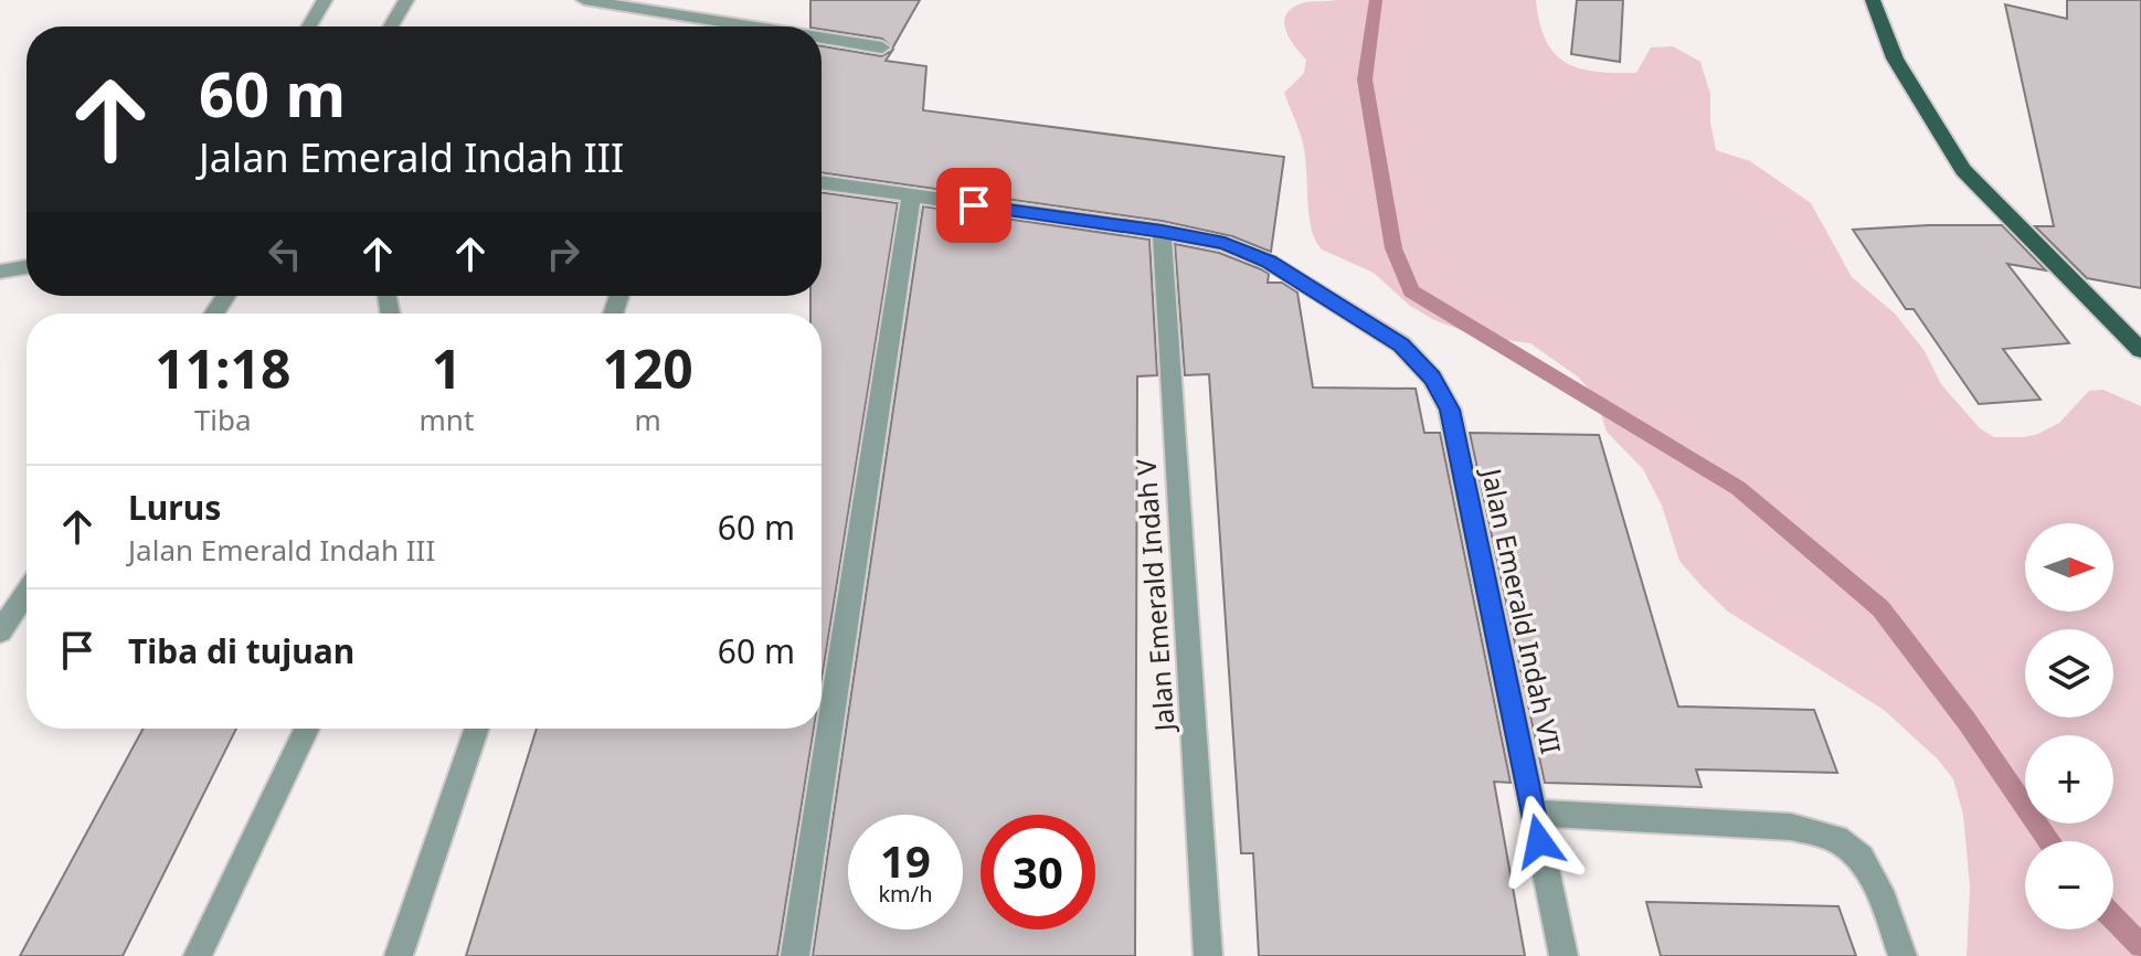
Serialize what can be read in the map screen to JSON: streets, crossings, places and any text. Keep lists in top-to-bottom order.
{
  "streets": {
    "street": ["Jalan Emerald Indah V", "Jalan Emerald Indah VII"]
  },
  "crossings": [
    ["Jalan Emerald Indah V", "Jalan Emerald Indah VII"]
  ],
  "north": "right",
  "page": {
    "turn": ["60 m", "Jalan Emerald Indah III"],
    "eta": [
      "11:18",
      "Tiba",
      "1",
      "mnt",
      "120",
      "m"
    ],
    "list": [
      {
        "name": "Lurus",
        "note": "Jalan Emerald Indah III",
        "value": "60 m"
      },
      {
        "name": "Tiba di tujuan",
        "value": "60 m"
      }
    ],
    "map_buttons": ["+", "−"],
    "speed": "19 km/h",
    "limit": "30"
  }
}
